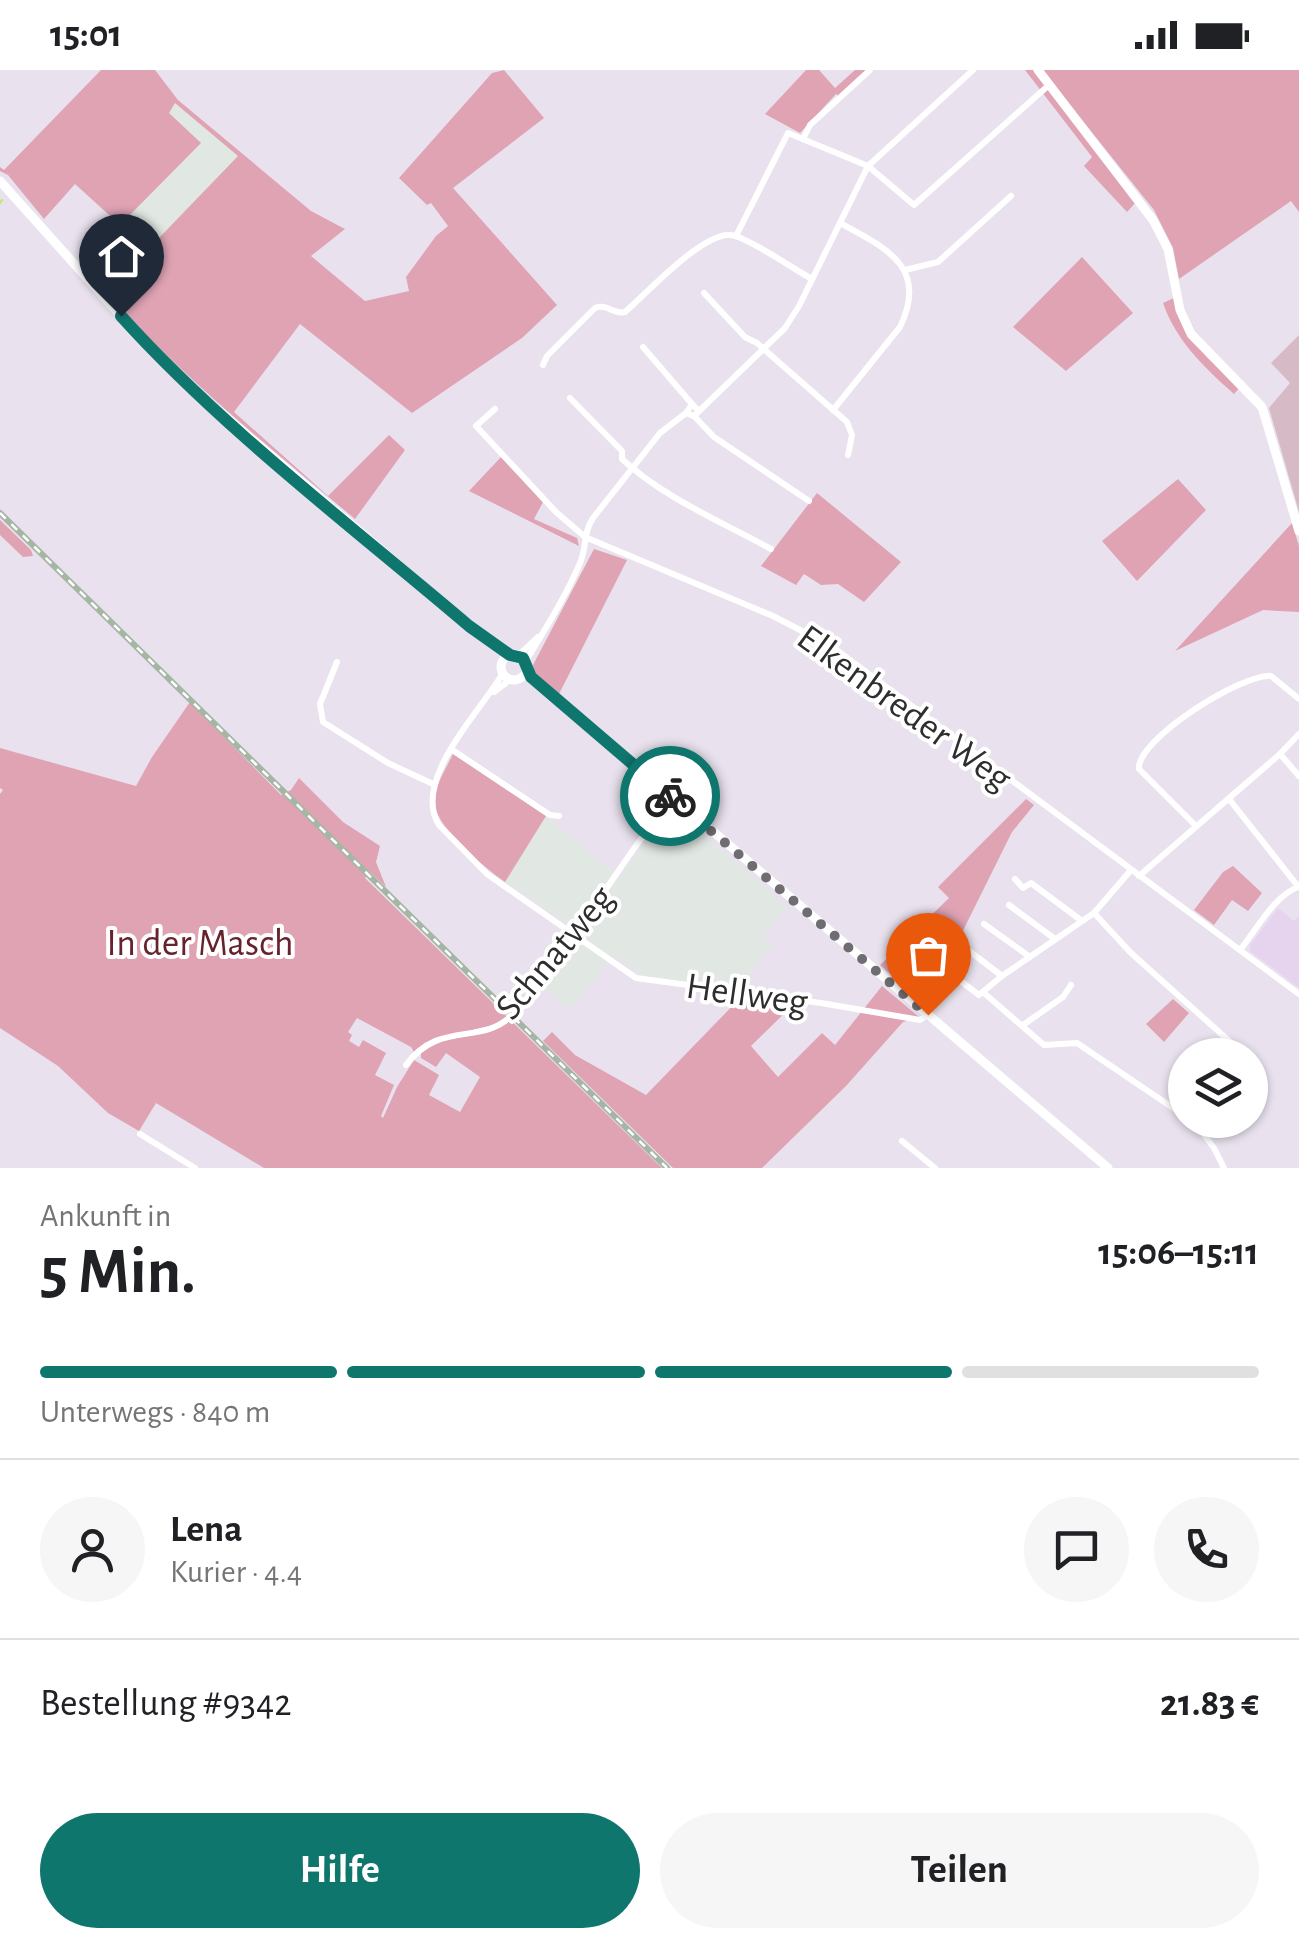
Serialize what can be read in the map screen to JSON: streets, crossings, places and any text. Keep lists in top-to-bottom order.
{
  "streets": {
    "street": ["Elkenbreder Weg", "Schnatweg", "Hellweg"]
  },
  "crossings": [
    ["Schnatweg", "Hellweg"]
  ],
  "parks": ["In der Masch"],
  "page": {
    "status": "15:01",
    "heading": ["5 Min.", "Ankunft in", "15:06–15:11"],
    "panel": [
      "Lena",
      "Kurier · 4.4",
      "Bestellung #9342",
      "21.83 €"
    ],
    "bar": "Unterwegs · 840 m",
    "buttons": ["Hilfe", "Teilen"]
  }
}
